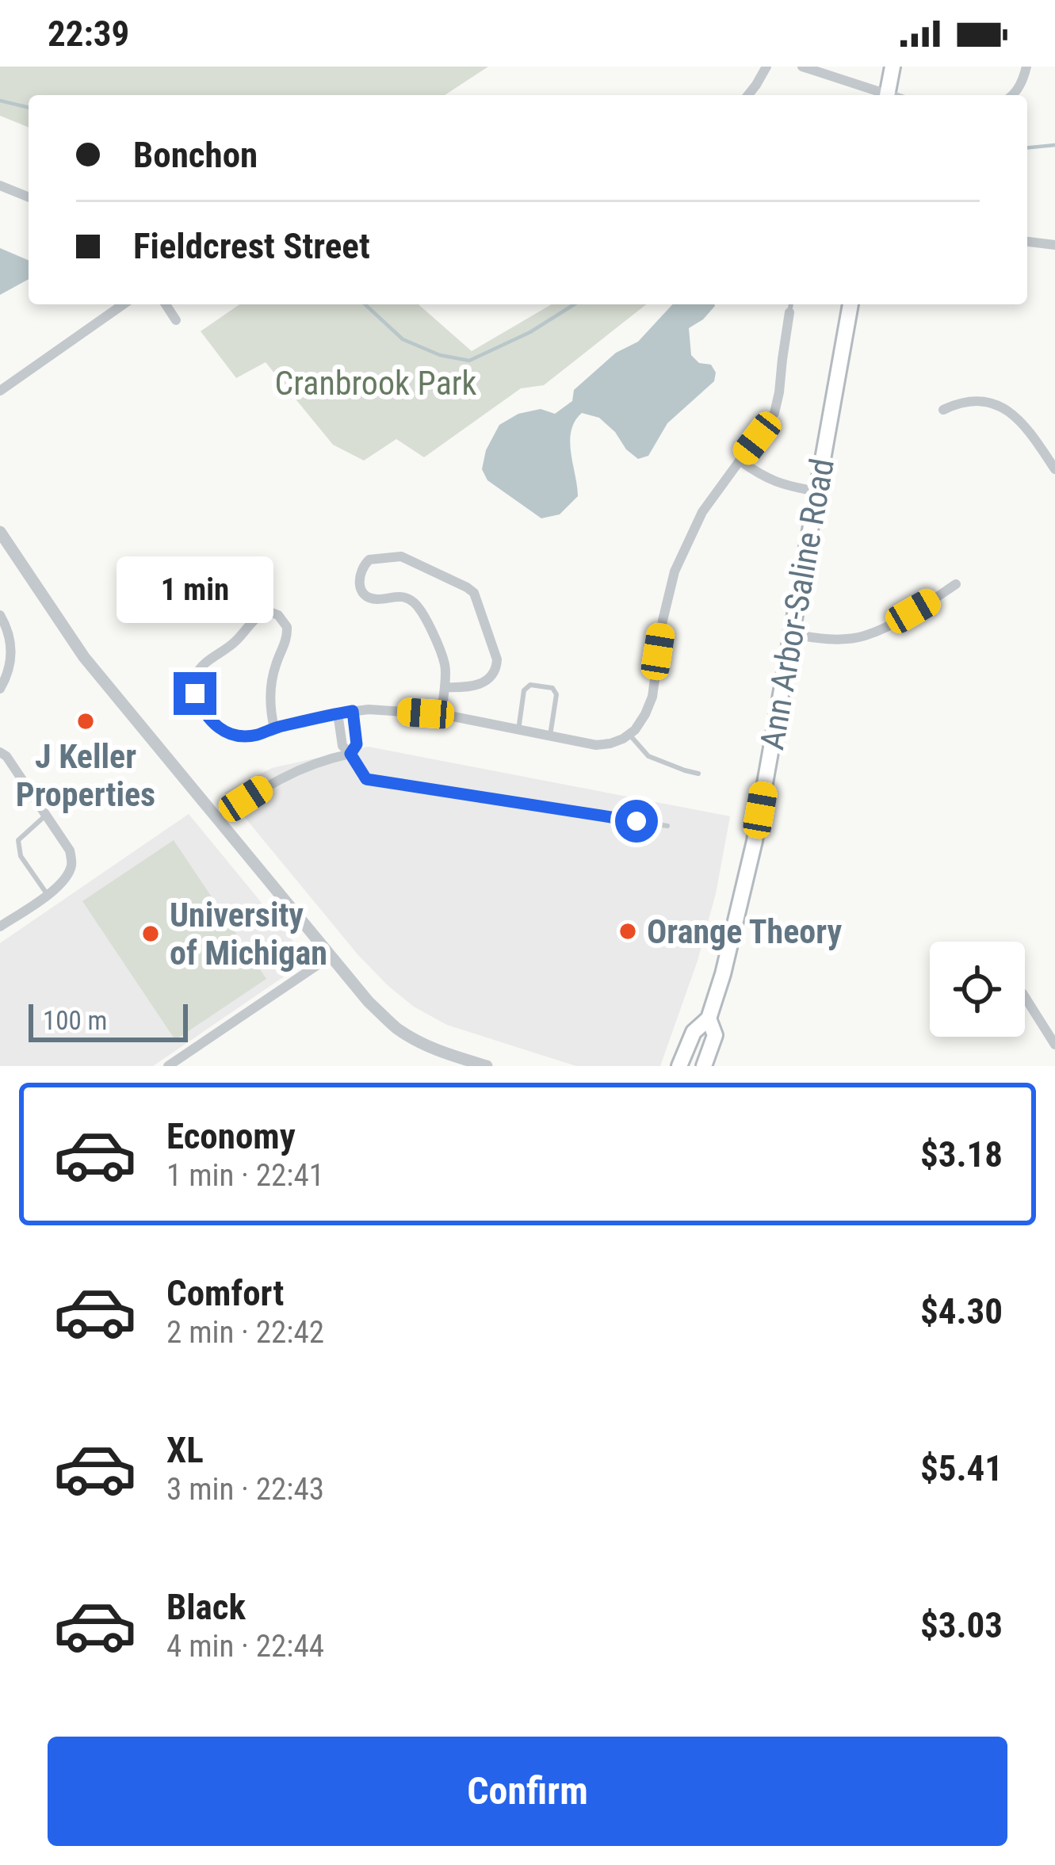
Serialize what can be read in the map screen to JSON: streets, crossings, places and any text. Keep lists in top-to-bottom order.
{
  "streets": {
    "main road": ["Ann Arbor-Saline Road"]
  },
  "parks": ["Cranbrook Park"],
  "places": ["J Keller Properties", "Orange Theory", "University of Michigan"],
  "scale_bar": "100 m",
  "page": {
    "status": "22:39",
    "banner": ["Bonchon", "Fieldcrest Street"],
    "bubble": "1 min",
    "scale": "100 m",
    "list": [
      {
        "name": "Economy",
        "note": "1 min · 22:41",
        "value": "$3.18"
      },
      {
        "name": "Comfort",
        "note": "2 min · 22:42",
        "value": "$4.30"
      },
      {
        "name": "XL",
        "note": "3 min · 22:43",
        "value": "$5.41"
      },
      {
        "name": "Black",
        "note": "4 min · 22:44",
        "value": "$3.03"
      }
    ],
    "buttons": "Confirm"
  }
}
